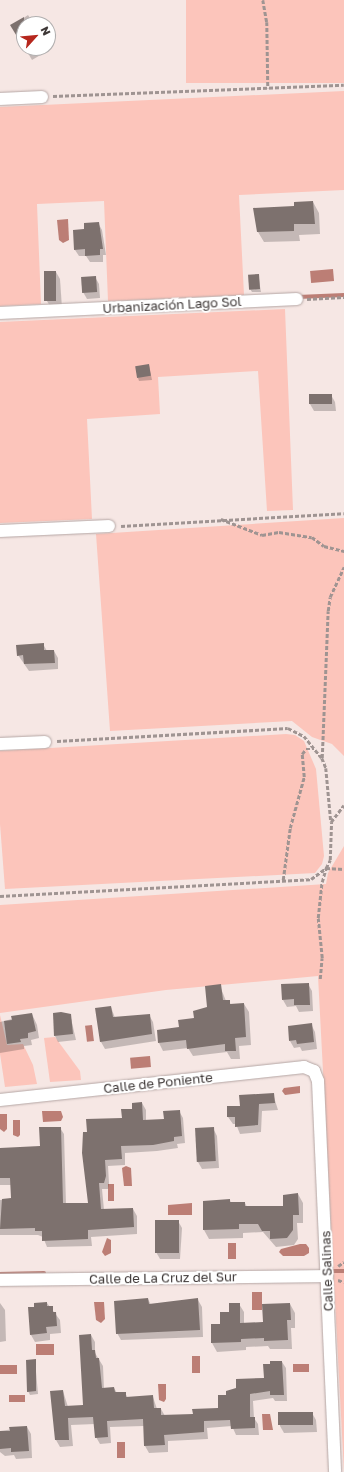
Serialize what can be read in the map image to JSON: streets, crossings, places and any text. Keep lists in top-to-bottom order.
{
  "streets": {
    "street": [
      "Urbanización Lago Sol",
      "Calle de Poniente",
      "Calle Salinas",
      "Calle de La Cruz del Sur"
    ]
  },
  "crossings": [
    ["Calle de Poniente", "Calle Salinas"],
    ["Calle Salinas", "Calle de La Cruz del Sur"]
  ],
  "north": "top right"
}
